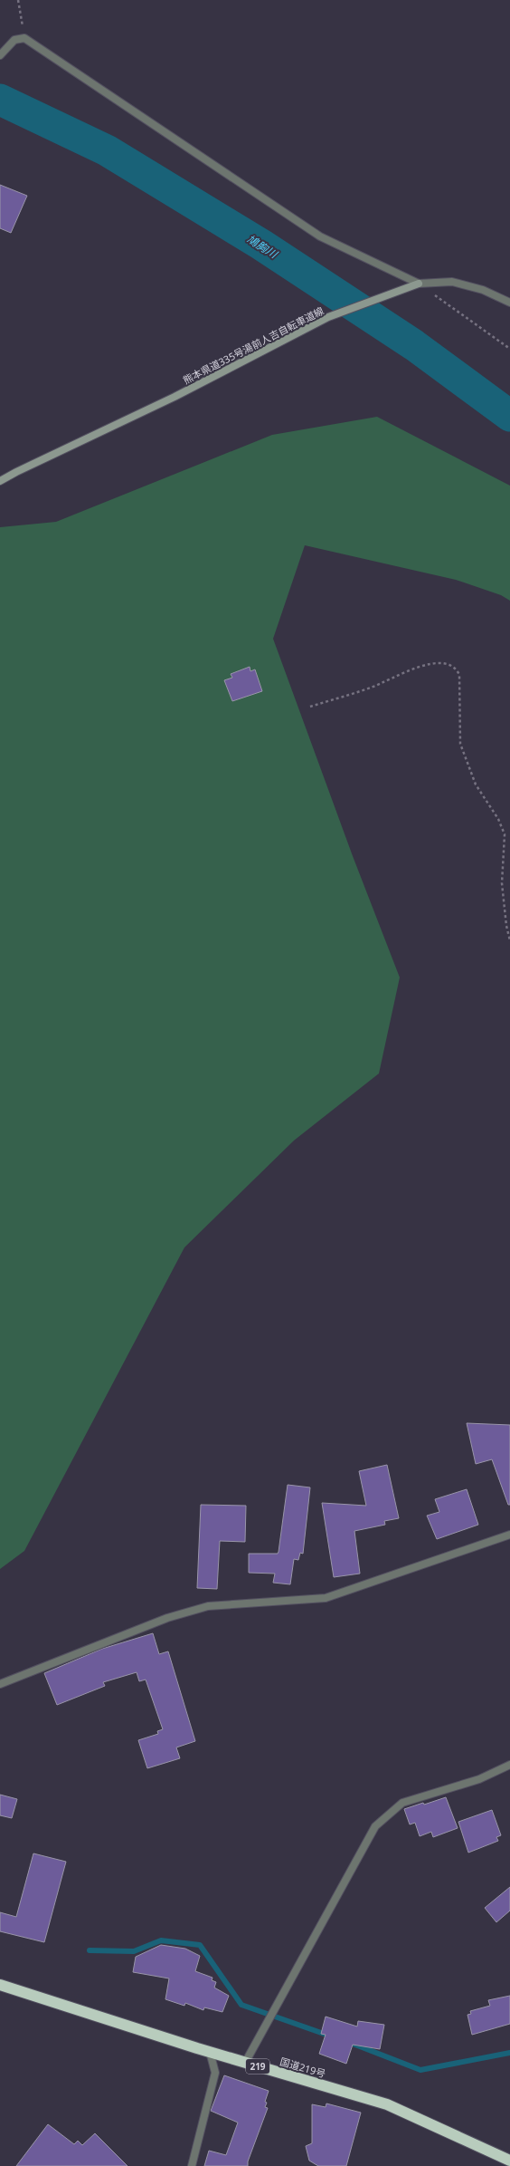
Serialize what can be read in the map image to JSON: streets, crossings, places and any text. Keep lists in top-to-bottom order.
{
  "streets": {
    "highway": ["219", "国道219号"],
    "main road": ["熊本県道335号湯前人吉自転車道線"]
  },
  "water": ["鳩胸川"]
}
